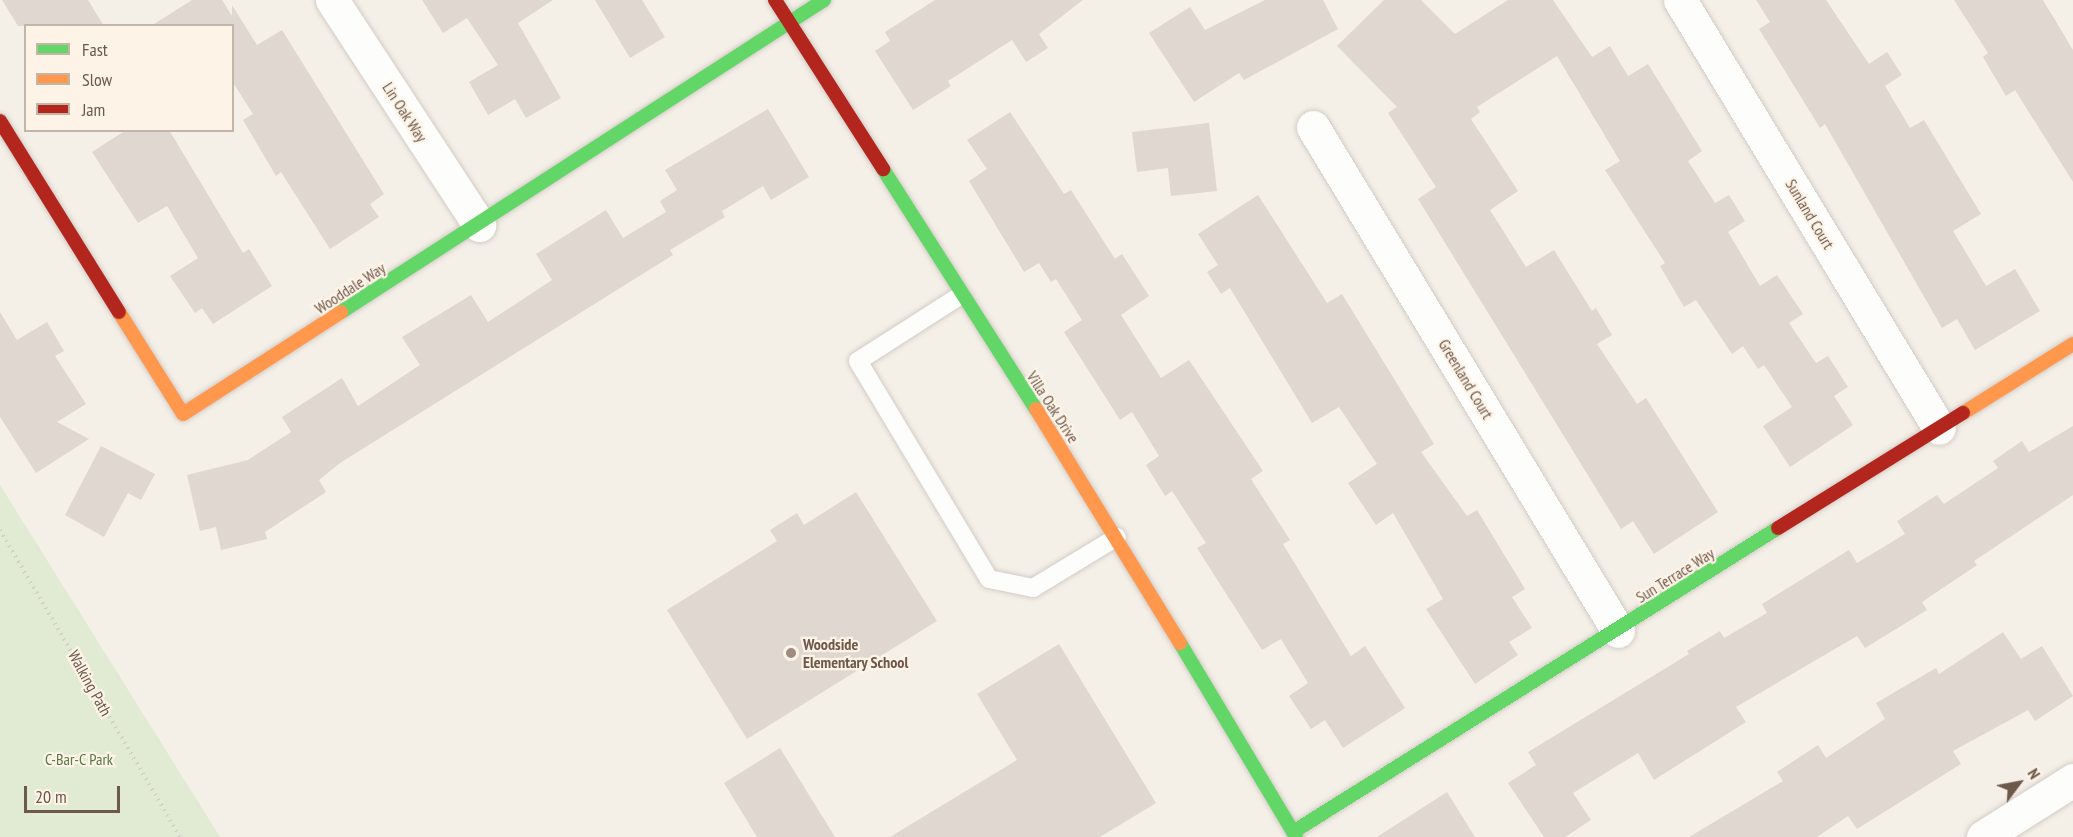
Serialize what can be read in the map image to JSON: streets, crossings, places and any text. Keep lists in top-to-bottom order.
{
  "streets": {
    "street": [
      "Lin Oak Way",
      "Sunland Court",
      "Wooddale Way",
      "Greenland Court",
      "Villa Oak Drive",
      "Sun Terrace Way"
    ],
    "path": ["Walking Path"]
  },
  "crossings": [
    ["Lin Oak Way", "Wooddale Way"],
    ["Sunland Court", "Sun Terrace Way"],
    ["Wooddale Way", "Villa Oak Drive"],
    ["Greenland Court", "Sun Terrace Way"],
    ["Villa Oak Drive", "Sun Terrace Way"]
  ],
  "parks": ["C-Bar-C Park"],
  "places": ["Woodside Elementary School"],
  "legend": ["Fast", "Slow", "Jam"],
  "scale_bar": "20 m",
  "north": "top right"
}
